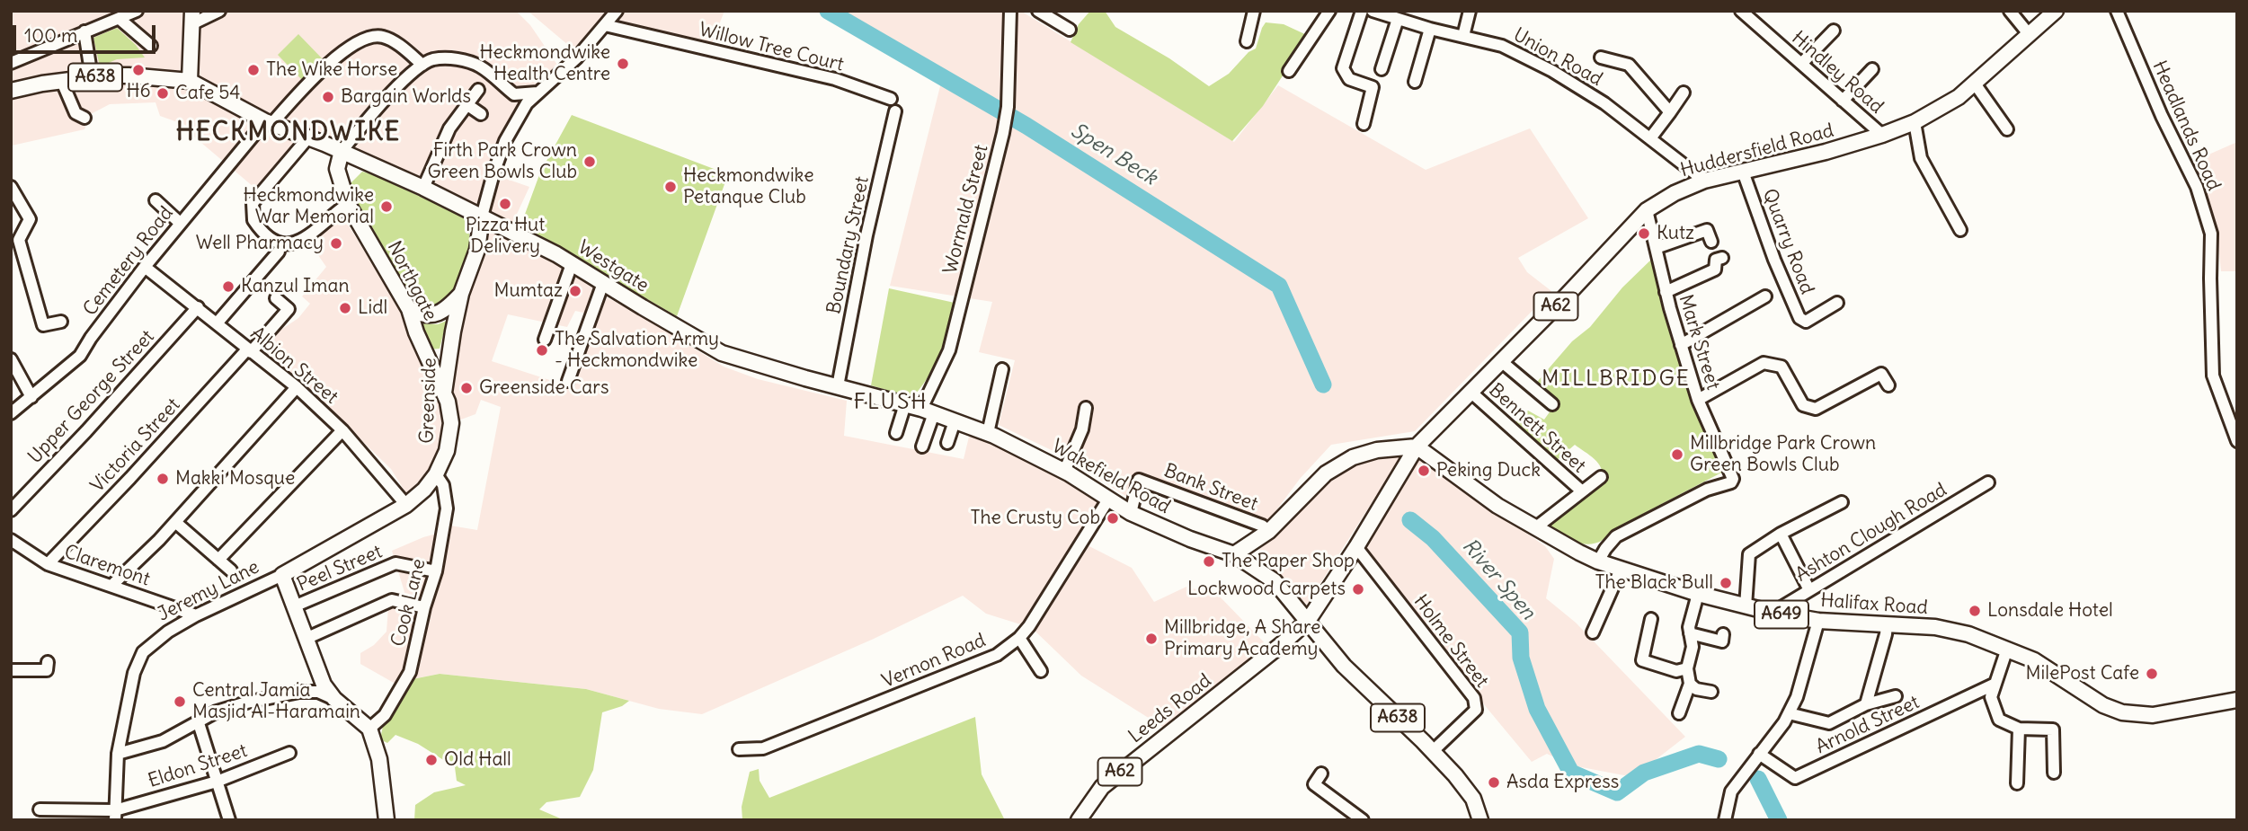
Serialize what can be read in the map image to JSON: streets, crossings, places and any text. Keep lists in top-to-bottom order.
{
  "streets": {
    "main road": [
      "A638",
      "Huddersfield Road",
      "Westgate",
      "Northgate",
      "A62",
      "Greenside",
      "Wakefield Road",
      "Jeremy Lane",
      "Halifax Road",
      "A649",
      "Leeds Road"
    ],
    "street": [
      "Willow Tree Court",
      "Union Road",
      "Hindley Road",
      "Headlands Road",
      "Wormald Street",
      "Quarry Road",
      "Boundary Street",
      "Cemetery Road",
      "Mark Street",
      "Albion Street",
      "Upper George Street",
      "Bennett Street",
      "Victoria Street",
      "Bank Street",
      "Ashton Clough Road",
      "Claremont",
      "Peel Street",
      "Cook Lane",
      "Holme Street",
      "Vernon Road",
      "Arnold Street",
      "Eldon Street"
    ]
  },
  "crossings": [
    ["Union Road", "Huddersfield Road"],
    ["Hindley Road", "Huddersfield Road"],
    ["A638", "Cemetery Road"],
    ["A638", "Westgate"],
    ["A638", "Northgate"],
    ["A638", "Wakefield Road"],
    ["A638", "Holme Street"],
    ["A638", "Leeds Road"],
    ["Huddersfield Road", "Quarry Road"],
    ["Huddersfield Road", "Mark Street"],
    ["Huddersfield Road", "Bennett Street"],
    ["Huddersfield Road", "Halifax Road"],
    ["Huddersfield Road", "Leeds Road"],
    ["Wormald Street", "Wakefield Road"],
    ["Boundary Street", "Westgate"],
    ["Cemetery Road", "Albion Street"],
    ["Westgate", "Northgate"],
    ["Westgate", "Greenside"],
    ["Westgate", "Wakefield Road"],
    ["Northgate", "Greenside"],
    ["Mark Street", "Halifax Road"],
    ["Albion Street", "Upper George Street"],
    ["Albion Street", "Victoria Street"],
    ["Albion Street", "Jeremy Lane"],
    ["Greenside", "Jeremy Lane"],
    ["Greenside", "Cook Lane"],
    ["Victoria Street", "Claremont"],
    ["Wakefield Road", "Bank Street"],
    ["Wakefield Road", "Vernon Road"],
    ["Ashton Clough Road", "Halifax Road"],
    ["Claremont", "Jeremy Lane"],
    ["Peel Street", "Cook Lane"],
    ["Jeremy Lane", "Cook Lane"],
    ["Jeremy Lane", "Eldon Street"],
    ["Halifax Road", "Leeds Road"],
    ["Holme Street", "Leeds Road"]
  ],
  "districts": ["HECKMONDWIKE", "MILLBRIDGE", "FLUSH"],
  "water": ["Spen Beck", "River Spen"],
  "places": [
    "Heckmondwike Health Centre",
    "H6",
    "The Wike Horse",
    "Cafe 54",
    "Bargain Worlds",
    "Firth Park Crown Green Bowls Club",
    "Heckmondwike Petanque Club",
    "Pizza Hut Delivery",
    "Heckmondwike War Memorial",
    "Kutz",
    "Well Pharmacy",
    "Kanzul Iman",
    "Mumtaz",
    "Lidl",
    "The Salvation Army - Heckmondwike",
    "Greenside Cars",
    "Millbridge Park Crown Green Bowls Club",
    "Peking Duck",
    "Makki Mosque",
    "The Crusty Cob",
    "The Paper Shop",
    "The Black Bull",
    "Lockwood Carpets",
    "Lonsdale Hotel",
    "Millbridge, A Share Primary Academy",
    "MilePost Cafe",
    "Central Jamia Masjid Al-Haramain",
    "Old Hall",
    "Asda Express"
  ],
  "scale_bar": "100 m"
}
